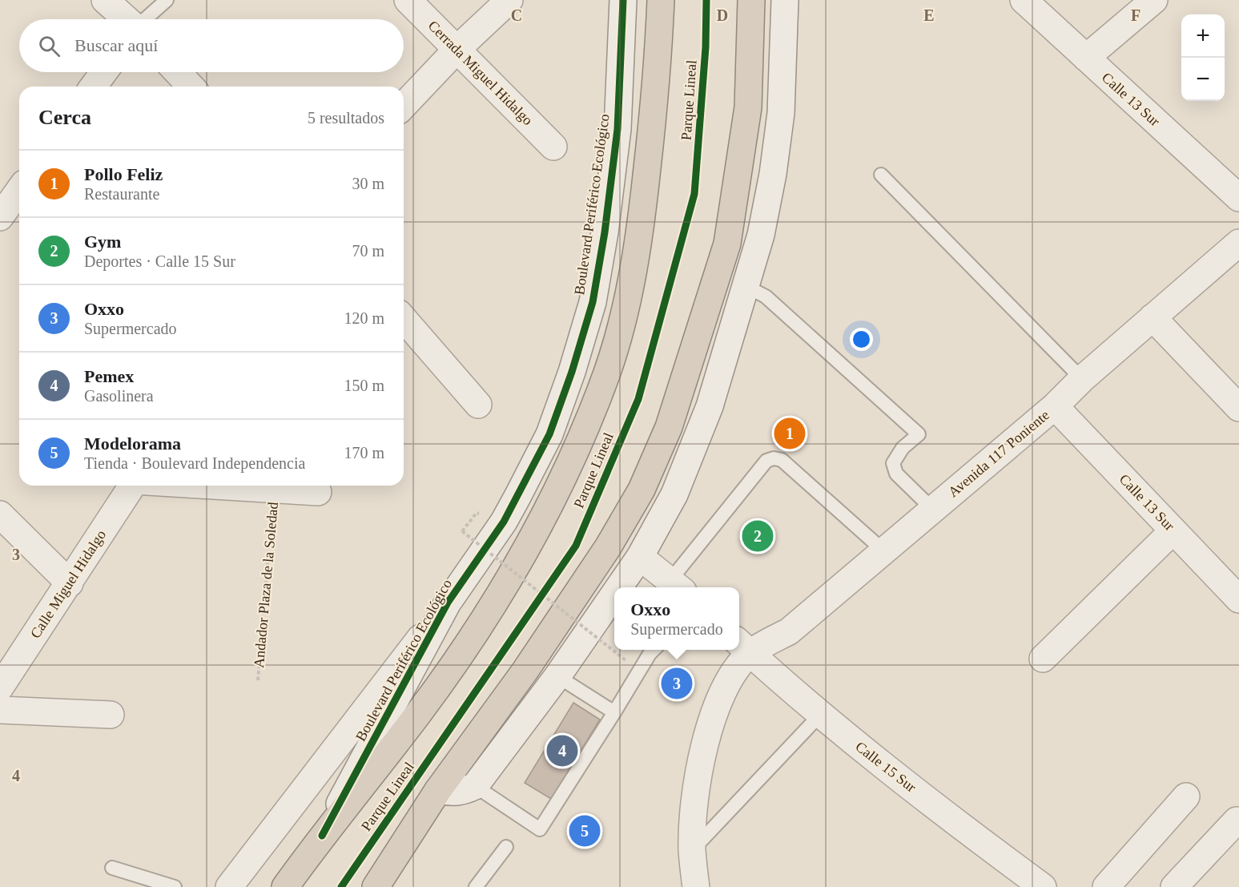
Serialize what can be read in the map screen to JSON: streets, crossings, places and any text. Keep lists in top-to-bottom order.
{
  "streets": {
    "highway": ["Boulevard Periférico Ecológico"],
    "street": [
      "Cerrada Miguel Hidalgo",
      "Calle 13 Sur",
      "Avenida 117 Poniente",
      "Calle Miguel Hidalgo",
      "Calle 15 Sur"
    ],
    "path": ["Andador Plaza de la Soledad"],
    "cycle path": ["Parque Lineal"]
  },
  "crossings": [
    ["Calle 13 Sur", "Avenida 117 Poniente"],
    ["Avenida 117 Poniente", "Calle 15 Sur"]
  ],
  "page": {
    "map_buttons": ["+", "−"],
    "search": "Buscar aquí",
    "heading": ["Cerca", "5 resultados"],
    "list": [
      {
        "mark": "1",
        "name": "Pollo Feliz",
        "note": "Restaurante",
        "value": "30 m"
      },
      {
        "mark": "2",
        "name": "Gym",
        "note": "Deportes · Calle 15 Sur",
        "value": "70 m"
      },
      {
        "mark": "3",
        "name": "Oxxo",
        "note": "Supermercado",
        "value": "120 m"
      },
      {
        "mark": "4",
        "name": "Pemex",
        "note": "Gasolinera",
        "value": "150 m"
      },
      {
        "mark": "5",
        "name": "Modelorama",
        "note": "Tienda · Boulevard Independencia",
        "value": "170 m"
      }
    ],
    "pins": [
      "1",
      "2",
      "3",
      "4",
      "5"
    ],
    "popup": ["Oxxo", "Supermercado"]
  },
  "grid": {
    "columns": [
      "C",
      "D",
      "E",
      "F"
    ],
    "rows": ["3", "4"]
  }
}
